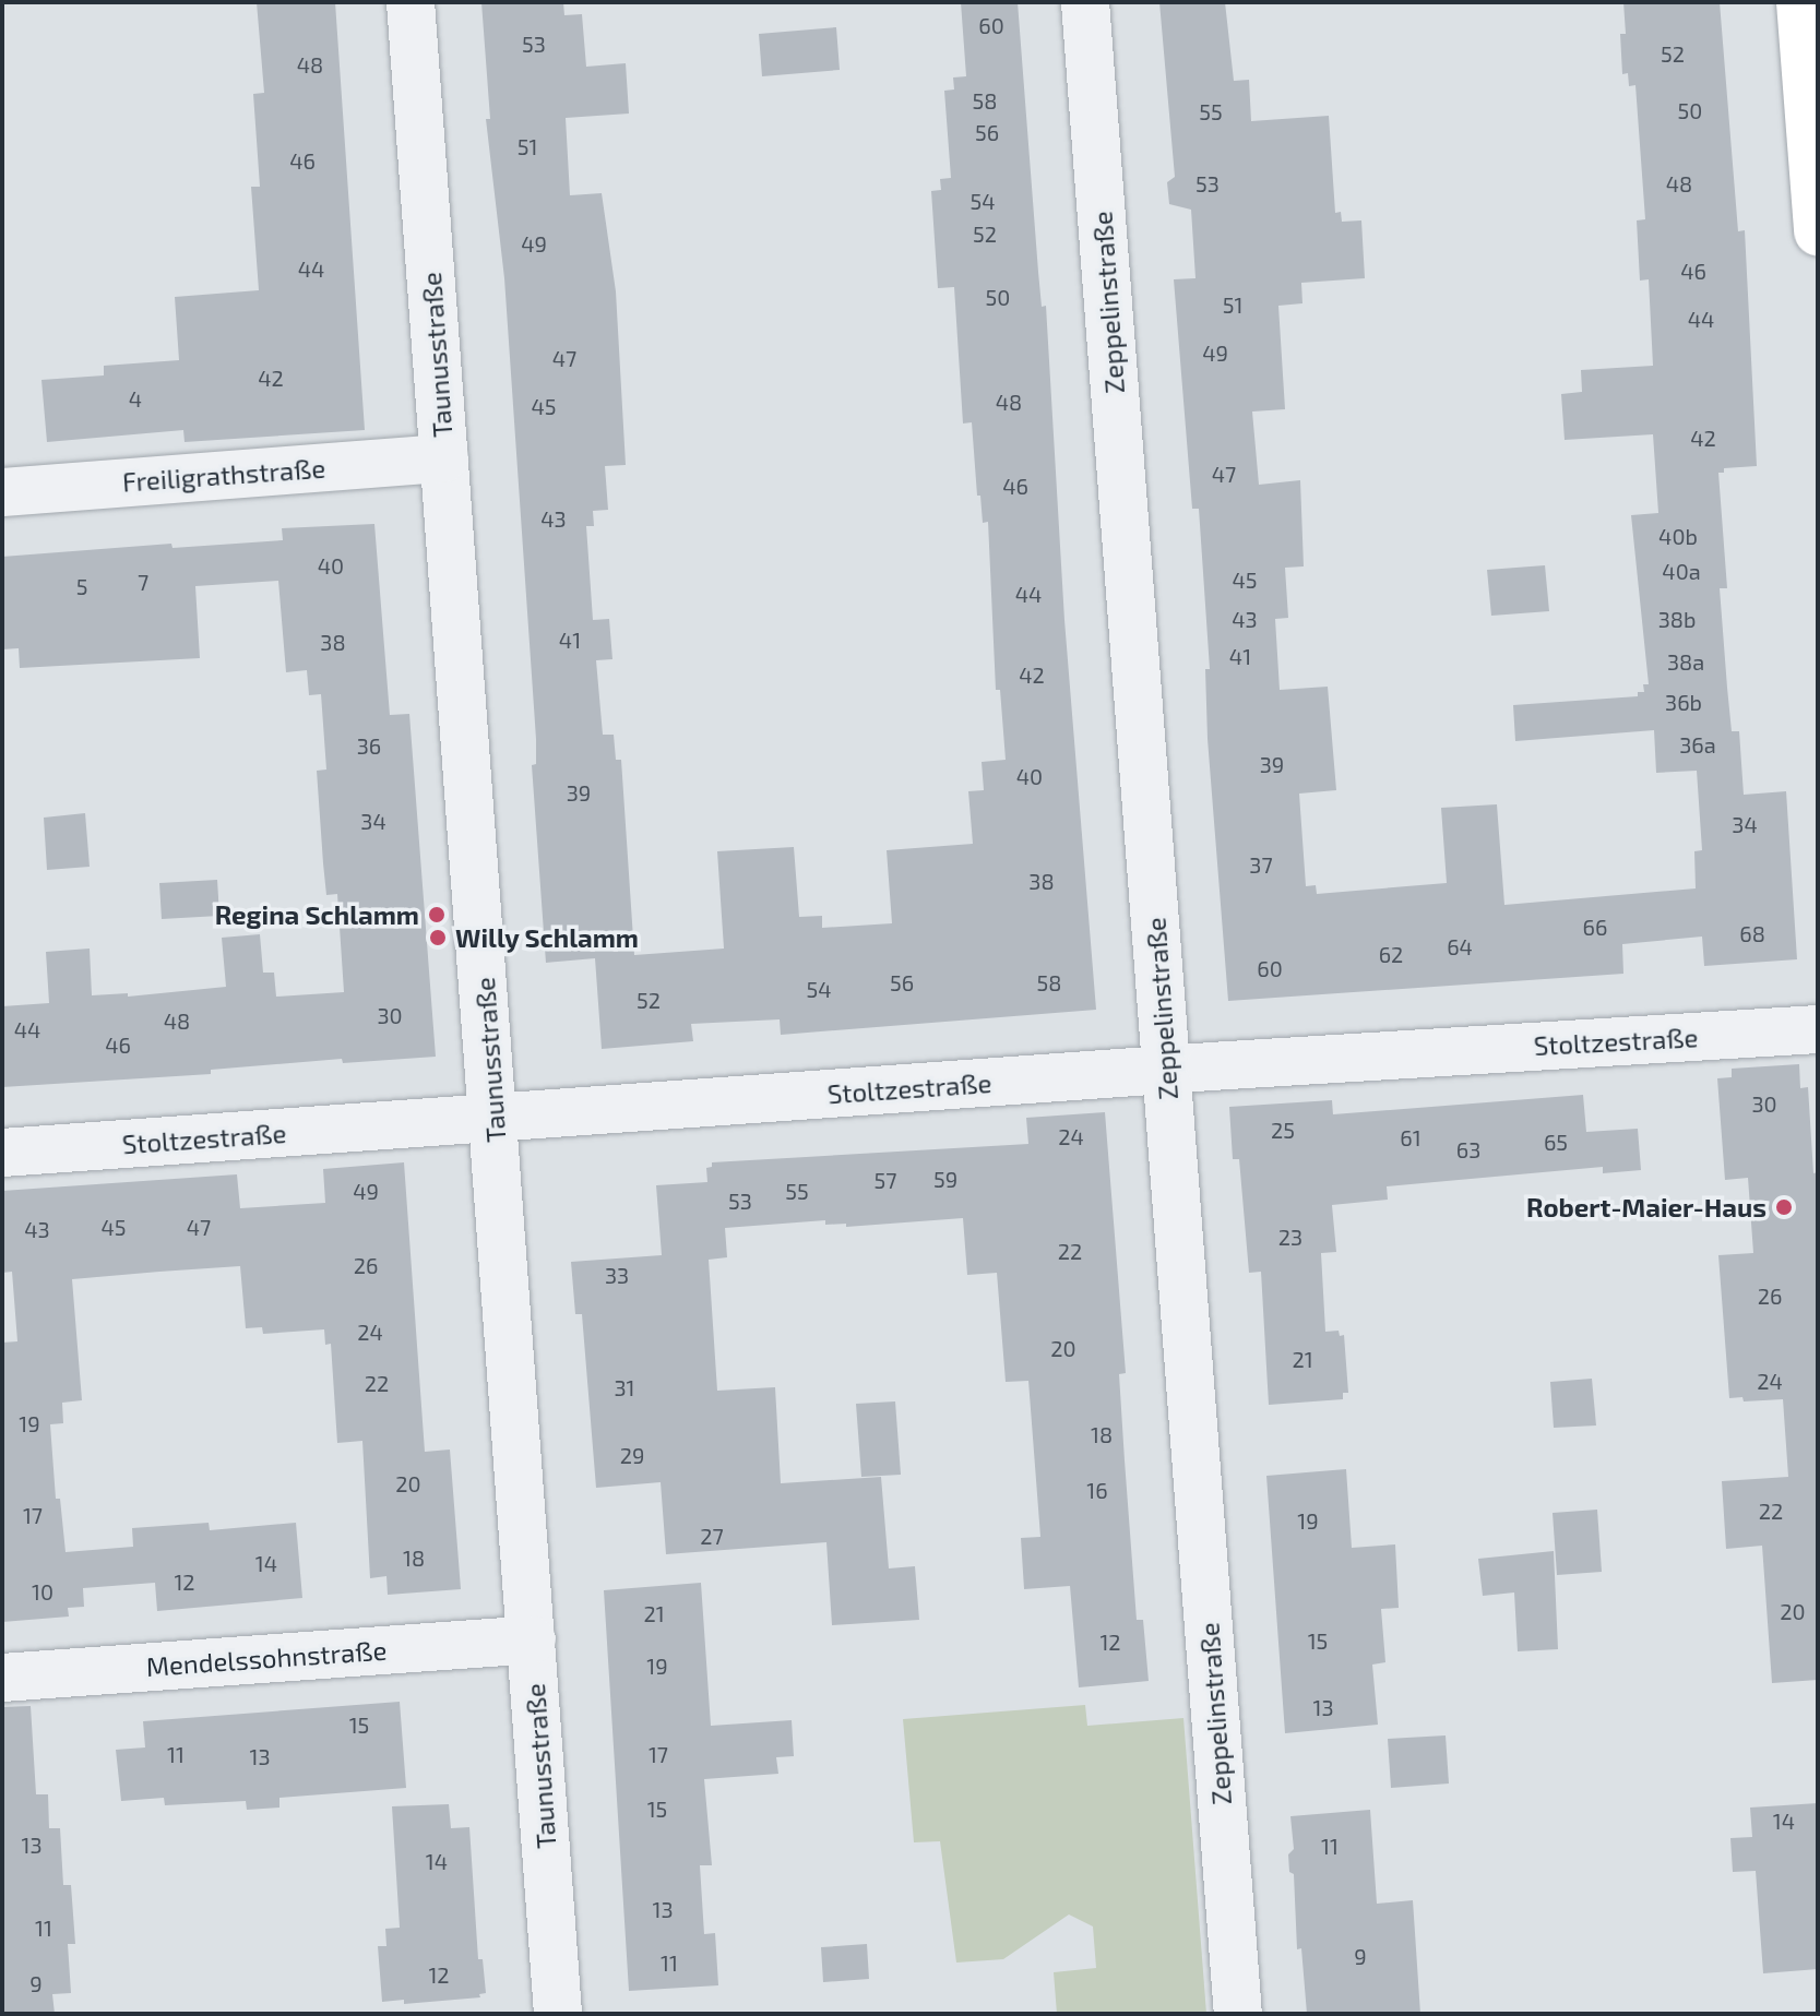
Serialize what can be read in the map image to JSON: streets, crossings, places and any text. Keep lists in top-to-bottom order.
{
  "streets": {
    "street": [
      "Zeppelinstraße",
      "Taunusstraße",
      "Freiligrathstraße",
      "Stoltzestraße",
      "Mendelssohnstraße"
    ]
  },
  "crossings": [
    ["Zeppelinstraße", "Stoltzestraße"],
    ["Taunusstraße", "Freiligrathstraße"],
    ["Taunusstraße", "Stoltzestraße"],
    ["Taunusstraße", "Mendelssohnstraße"]
  ],
  "places": ["Regina Schlamm", "Willy Schlamm", "Robert-Maier-Haus"],
  "house_numbers": [
    "60",
    "53",
    "52",
    "48",
    "58",
    "50",
    "55",
    "56",
    "51",
    "46",
    "53",
    "48",
    "54",
    "52",
    "49",
    "44",
    "46",
    "50",
    "51",
    "44",
    "49",
    "47",
    "42",
    "4",
    "48",
    "45",
    "42",
    "47",
    "46",
    "43",
    "40b",
    "40",
    "40a",
    "45",
    "7",
    "5",
    "44",
    "43",
    "38b",
    "41",
    "38",
    "41",
    "38a",
    "42",
    "36b",
    "36a",
    "36",
    "39",
    "40",
    "39",
    "34",
    "34",
    "37",
    "38",
    "66",
    "68",
    "64",
    "62",
    "60",
    "56",
    "58",
    "54",
    "52",
    "30",
    "48",
    "44",
    "46",
    "30",
    "25",
    "24",
    "61",
    "65",
    "63",
    "59",
    "57",
    "49",
    "55",
    "53",
    "45",
    "47",
    "43",
    "23",
    "22",
    "26",
    "33",
    "26",
    "24",
    "20",
    "21",
    "24",
    "22",
    "31",
    "19",
    "18",
    "29",
    "20",
    "16",
    "22",
    "17",
    "19",
    "27",
    "18",
    "14",
    "12",
    "10",
    "20",
    "21",
    "15",
    "12",
    "19",
    "13",
    "15",
    "11",
    "17",
    "13",
    "15",
    "14",
    "13",
    "11",
    "14",
    "13",
    "11",
    "9",
    "11",
    "12",
    "9"
  ]
}
